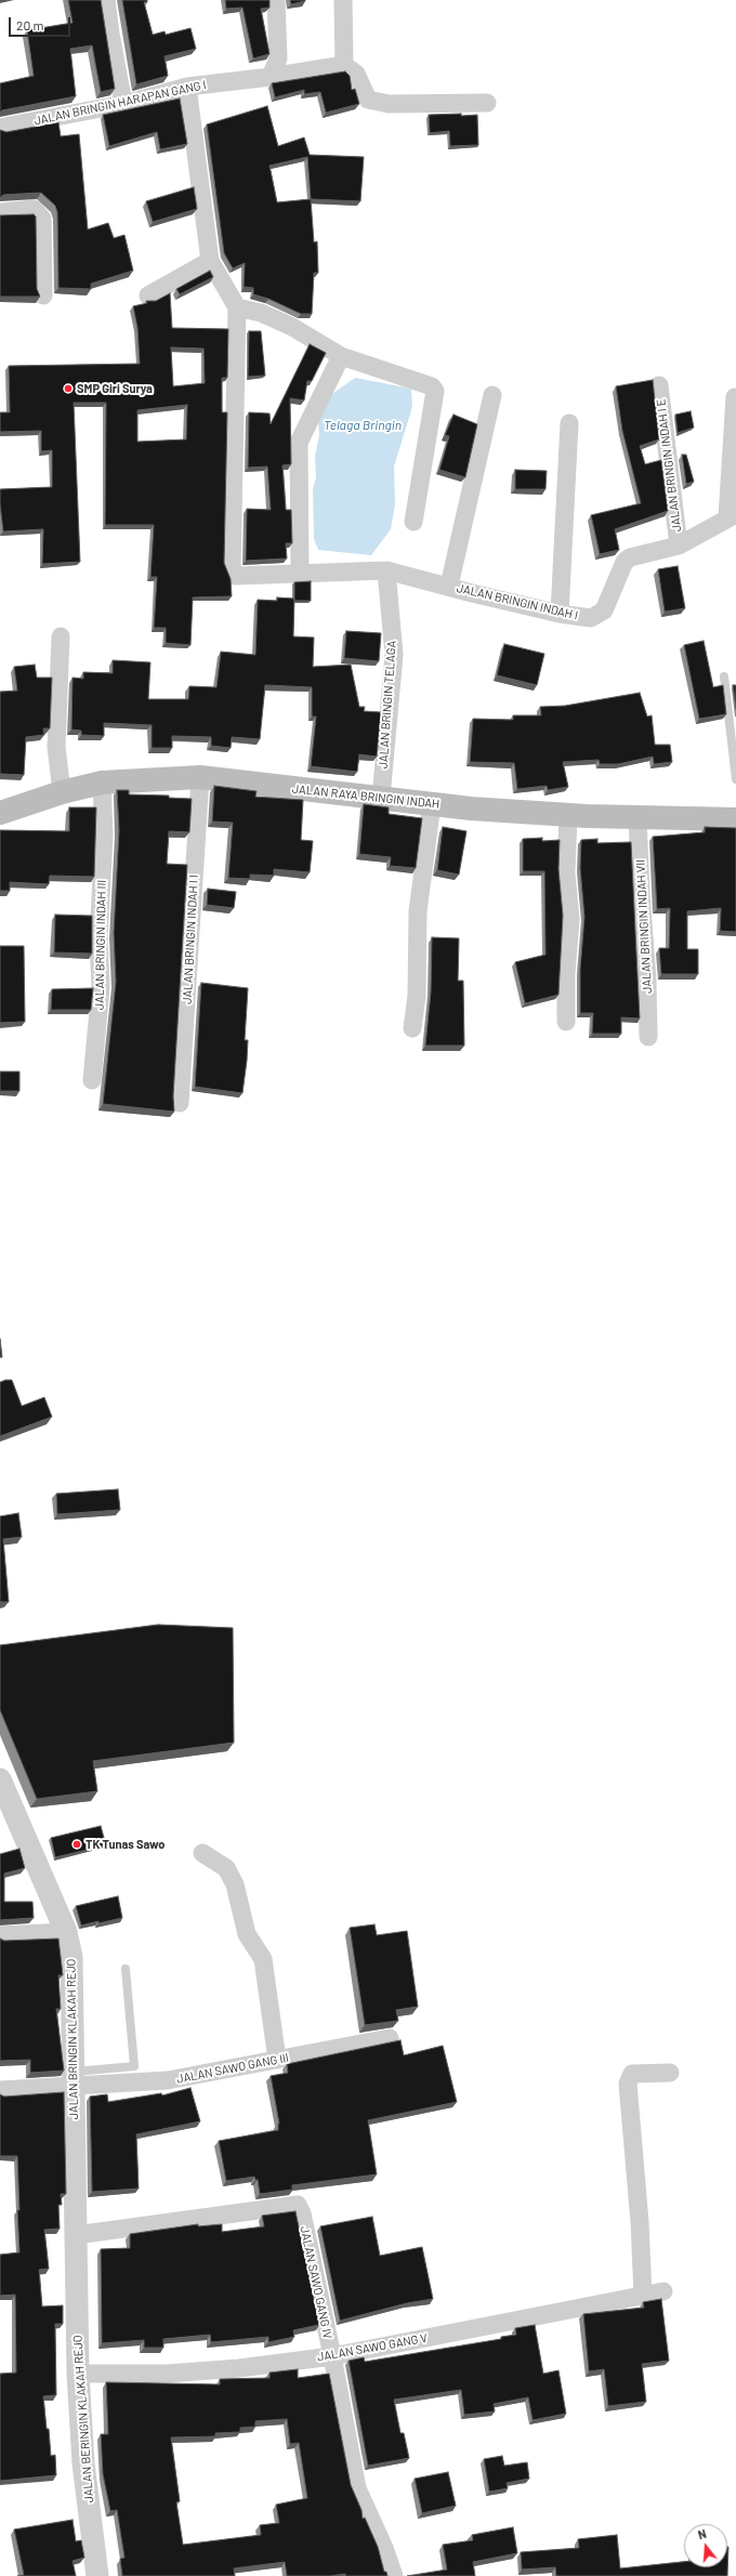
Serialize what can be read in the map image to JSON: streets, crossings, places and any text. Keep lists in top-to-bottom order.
{
  "streets": {
    "main road": ["JALAN RAYA BRINGIN INDAH"],
    "street": [
      "JALAN BRINGIN HARAPAN GANG I",
      "JALAN BRINGIN INDAH I E",
      "JALAN BRINGIN INDAH I",
      "JALAN BRINGIN TELAGA",
      "JALAN BRINGIN INDAH VII",
      "JALAN BRINGIN INDAH I I",
      "JALAN BRINGIN INDAH III",
      "JALAN BRINGIN KLAKAH REJO",
      "JALAN SAWO GANG III",
      "JALAN SAWO GANG IV",
      "JALAN SAWO GANG V",
      "JALAN BERINGIN KLAKAH REJO"
    ]
  },
  "crossings": [
    ["JALAN BRINGIN INDAH I E", "JALAN BRINGIN INDAH I"],
    ["JALAN BRINGIN TELAGA", "JALAN RAYA BRINGIN INDAH"],
    ["JALAN RAYA BRINGIN INDAH", "JALAN BRINGIN INDAH VII"],
    ["JALAN RAYA BRINGIN INDAH", "JALAN BRINGIN INDAH I I"],
    ["JALAN RAYA BRINGIN INDAH", "JALAN BRINGIN INDAH III"],
    ["JALAN BRINGIN KLAKAH REJO", "JALAN SAWO GANG III"],
    ["JALAN BRINGIN KLAKAH REJO", "JALAN SAWO GANG IV"],
    ["JALAN BRINGIN KLAKAH REJO", "JALAN BERINGIN KLAKAH REJO"],
    ["JALAN SAWO GANG IV", "JALAN SAWO GANG V"],
    ["JALAN SAWO GANG IV", "JALAN BERINGIN KLAKAH REJO"],
    ["JALAN SAWO GANG V", "JALAN BERINGIN KLAKAH REJO"]
  ],
  "water": ["Telaga Bringin"],
  "places": ["SMP Giri Surya", "TK Tunas Sawo"],
  "scale_bar": "20 m",
  "north": "top"
}
